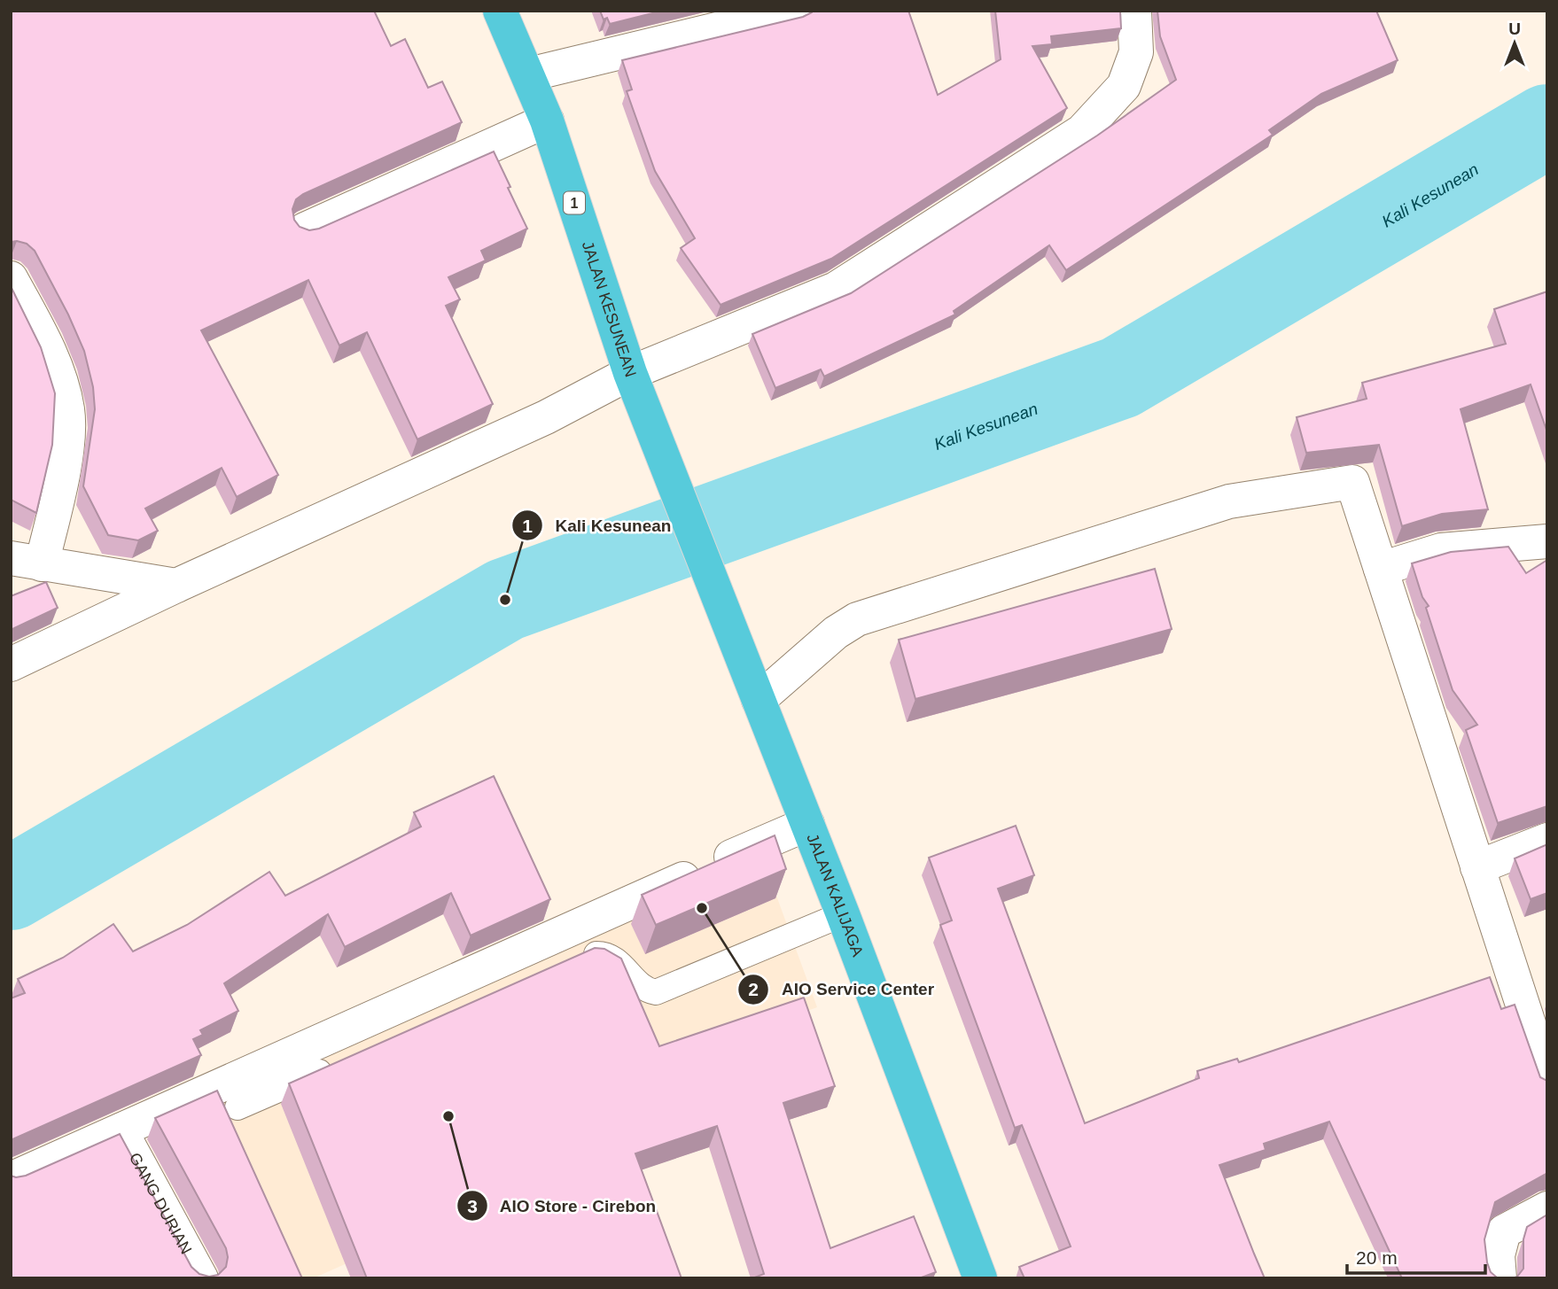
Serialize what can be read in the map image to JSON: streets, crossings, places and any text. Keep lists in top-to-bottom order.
{
  "streets": {
    "highway": ["1", "JALAN KESUNEAN", "JALAN KALIJAGA"],
    "street": ["GANG DURIAN"]
  },
  "crossings": [
    ["JALAN KESUNEAN", "JALAN KALIJAGA"]
  ],
  "water": ["Kali Kesunean"],
  "places": ["Kali Kesunean", "AIO Service Center", "AIO Store - Cirebon"],
  "scale_bar": "20 m",
  "north": "top"
}
